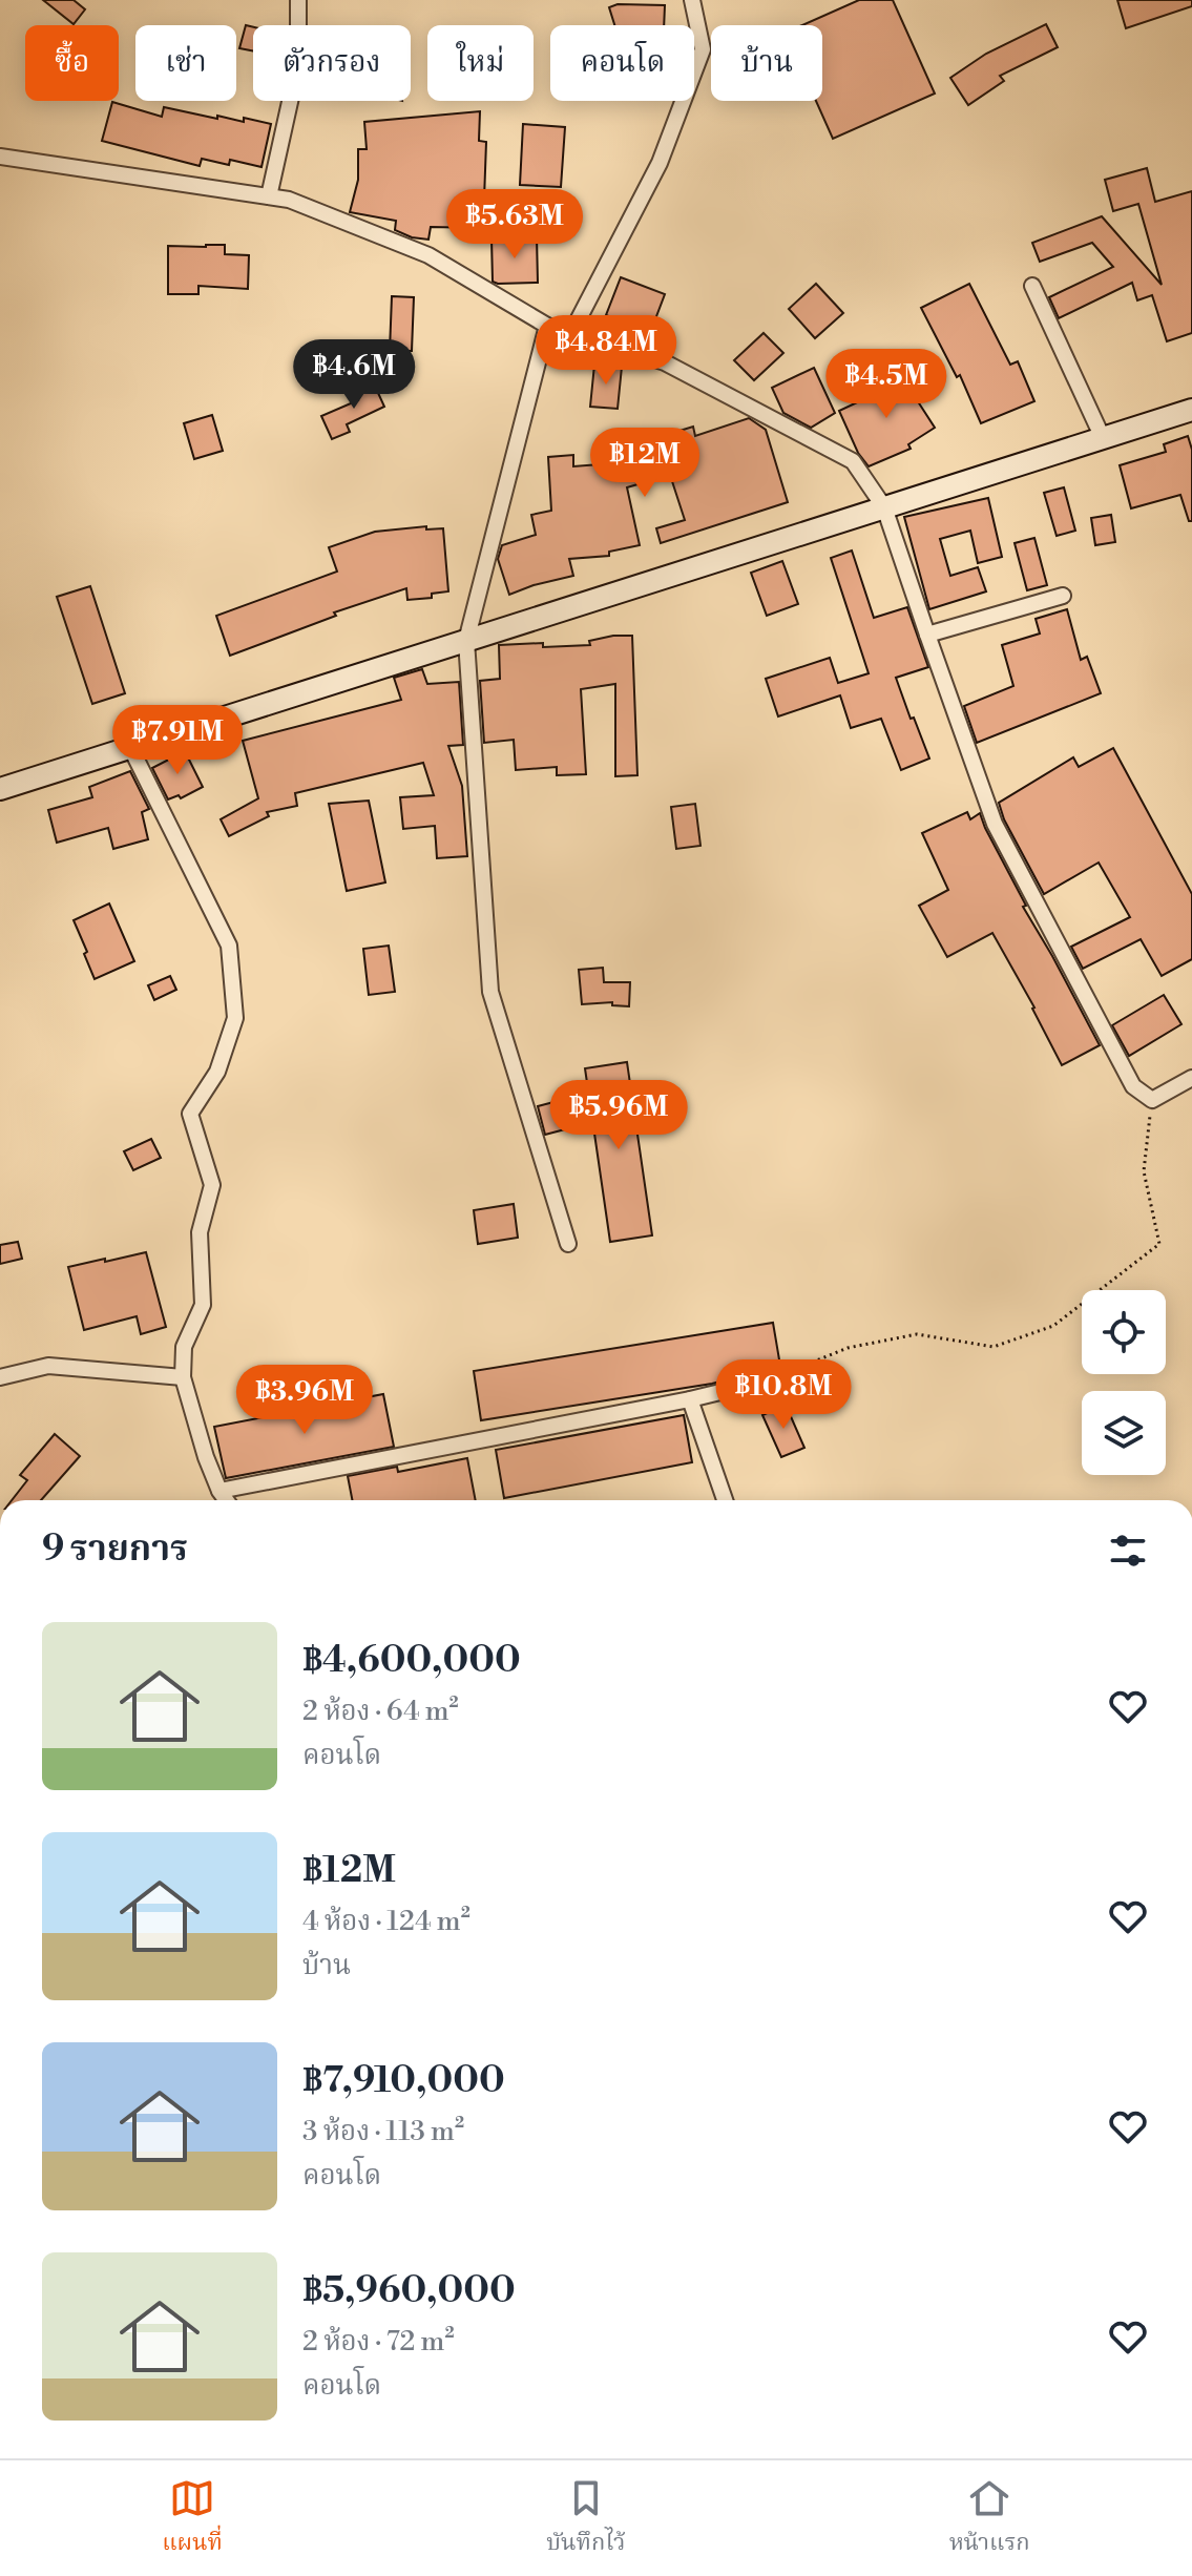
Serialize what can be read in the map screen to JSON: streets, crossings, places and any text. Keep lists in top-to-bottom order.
{
  "page": {
    "chip": [
      "ซื้อ",
      "เช่า",
      "ตัวกรอง",
      "ใหม่",
      "คอนโด",
      "บ้าน"
    ],
    "price": [
      "฿5.63M",
      "฿4.84M",
      "฿4.6M",
      "฿4.5M",
      "฿12M",
      "฿7.91M",
      "฿5.96M",
      "฿10.8M",
      "฿3.96M"
    ],
    "heading": "9 รายการ",
    "list": [
      {
        "name": "฿4,600,000",
        "note": "2 ห้อง · 64 m² · คอนโด"
      },
      {
        "name": "฿12M",
        "note": "4 ห้อง · 124 m² · บ้าน"
      },
      {
        "name": "฿7,910,000",
        "note": "3 ห้อง · 113 m² · คอนโด"
      },
      {
        "name": "฿5,960,000",
        "note": "2 ห้อง · 72 m² · คอนโด"
      }
    ],
    "tabs": ["แผนที่", "บันทึกไว้", "หน้าแรก"]
  }
}
